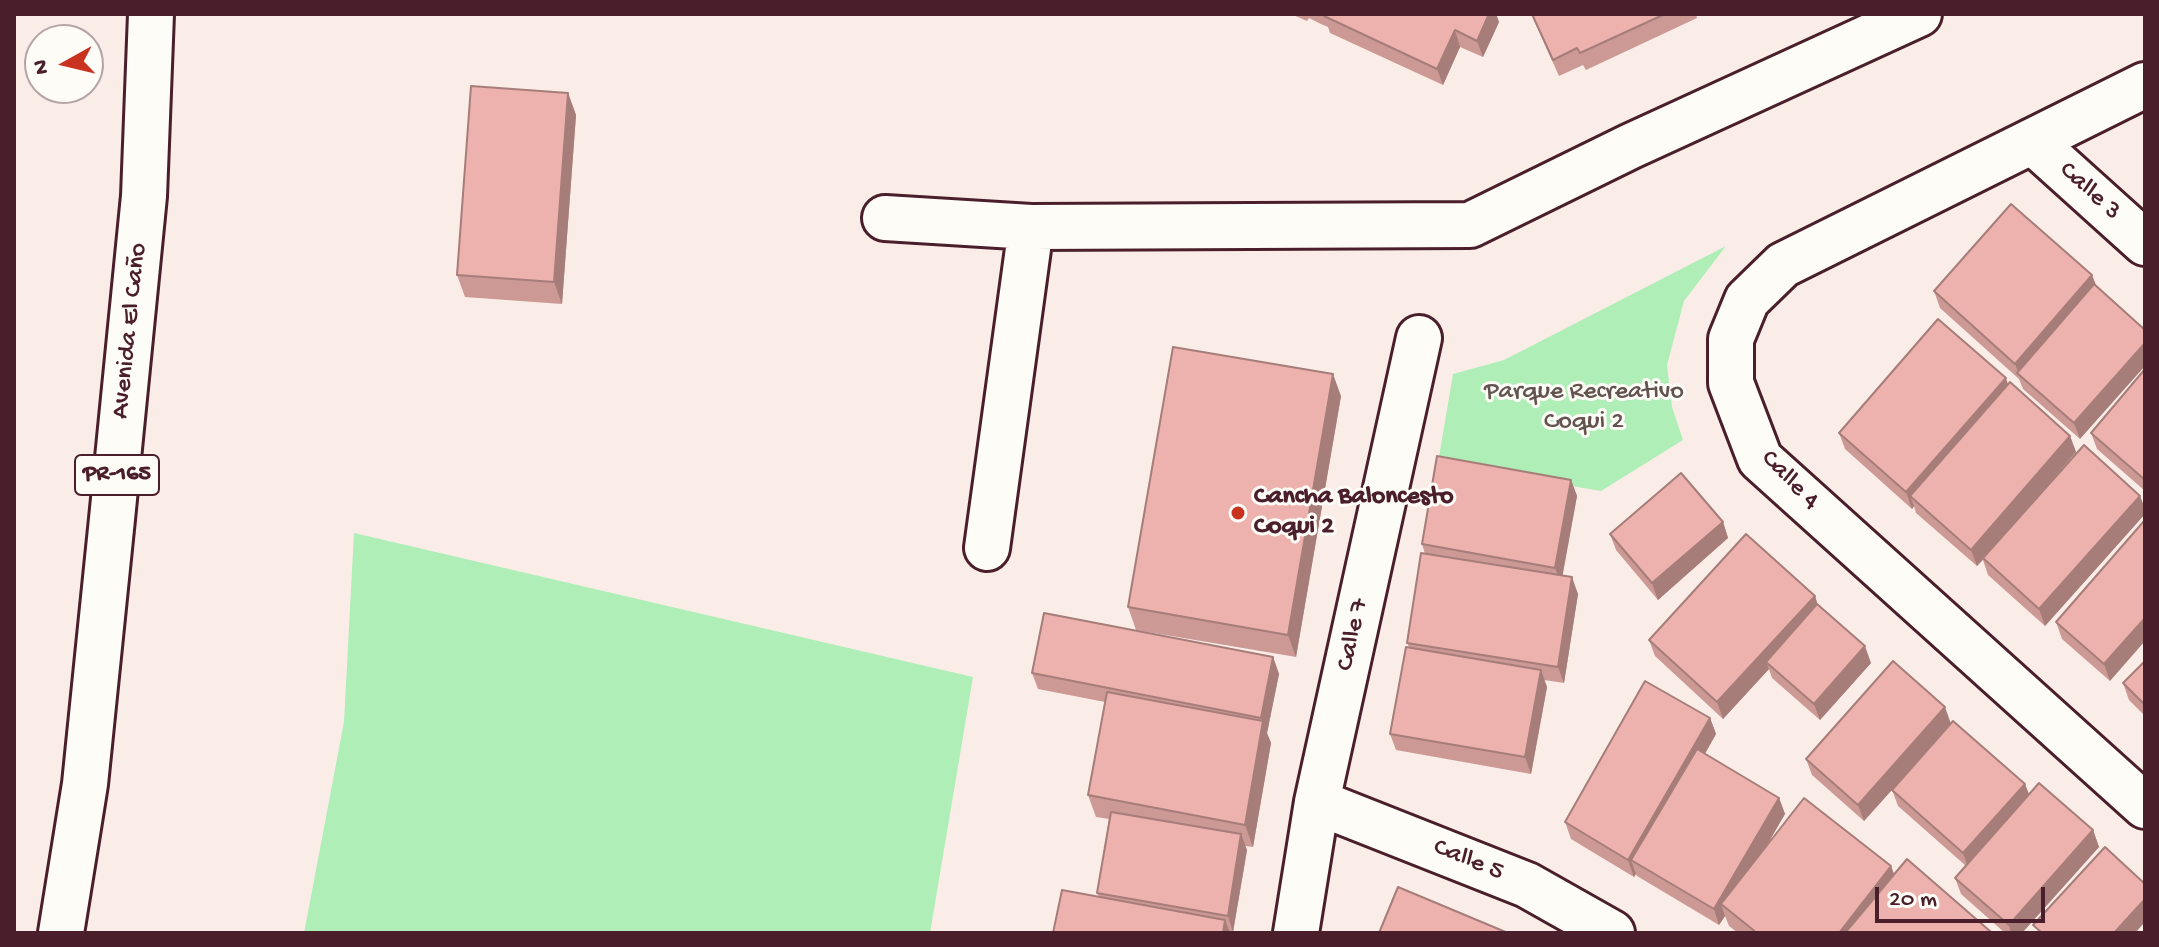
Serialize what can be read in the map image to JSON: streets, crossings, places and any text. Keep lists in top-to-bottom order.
{
  "streets": {
    "main road": [
      "Calle 3",
      "Avenida El Caño",
      "PR-165",
      "Calle 4",
      "Calle 7",
      "Calle 5"
    ]
  },
  "crossings": [
    ["Calle 3", "Calle 4"],
    ["Calle 7", "Calle 5"]
  ],
  "parks": ["Parque Recreativo Coqui 2"],
  "places": ["Cancha Baloncesto Coqui 2"],
  "scale_bar": "20 m",
  "north": "left"
}
